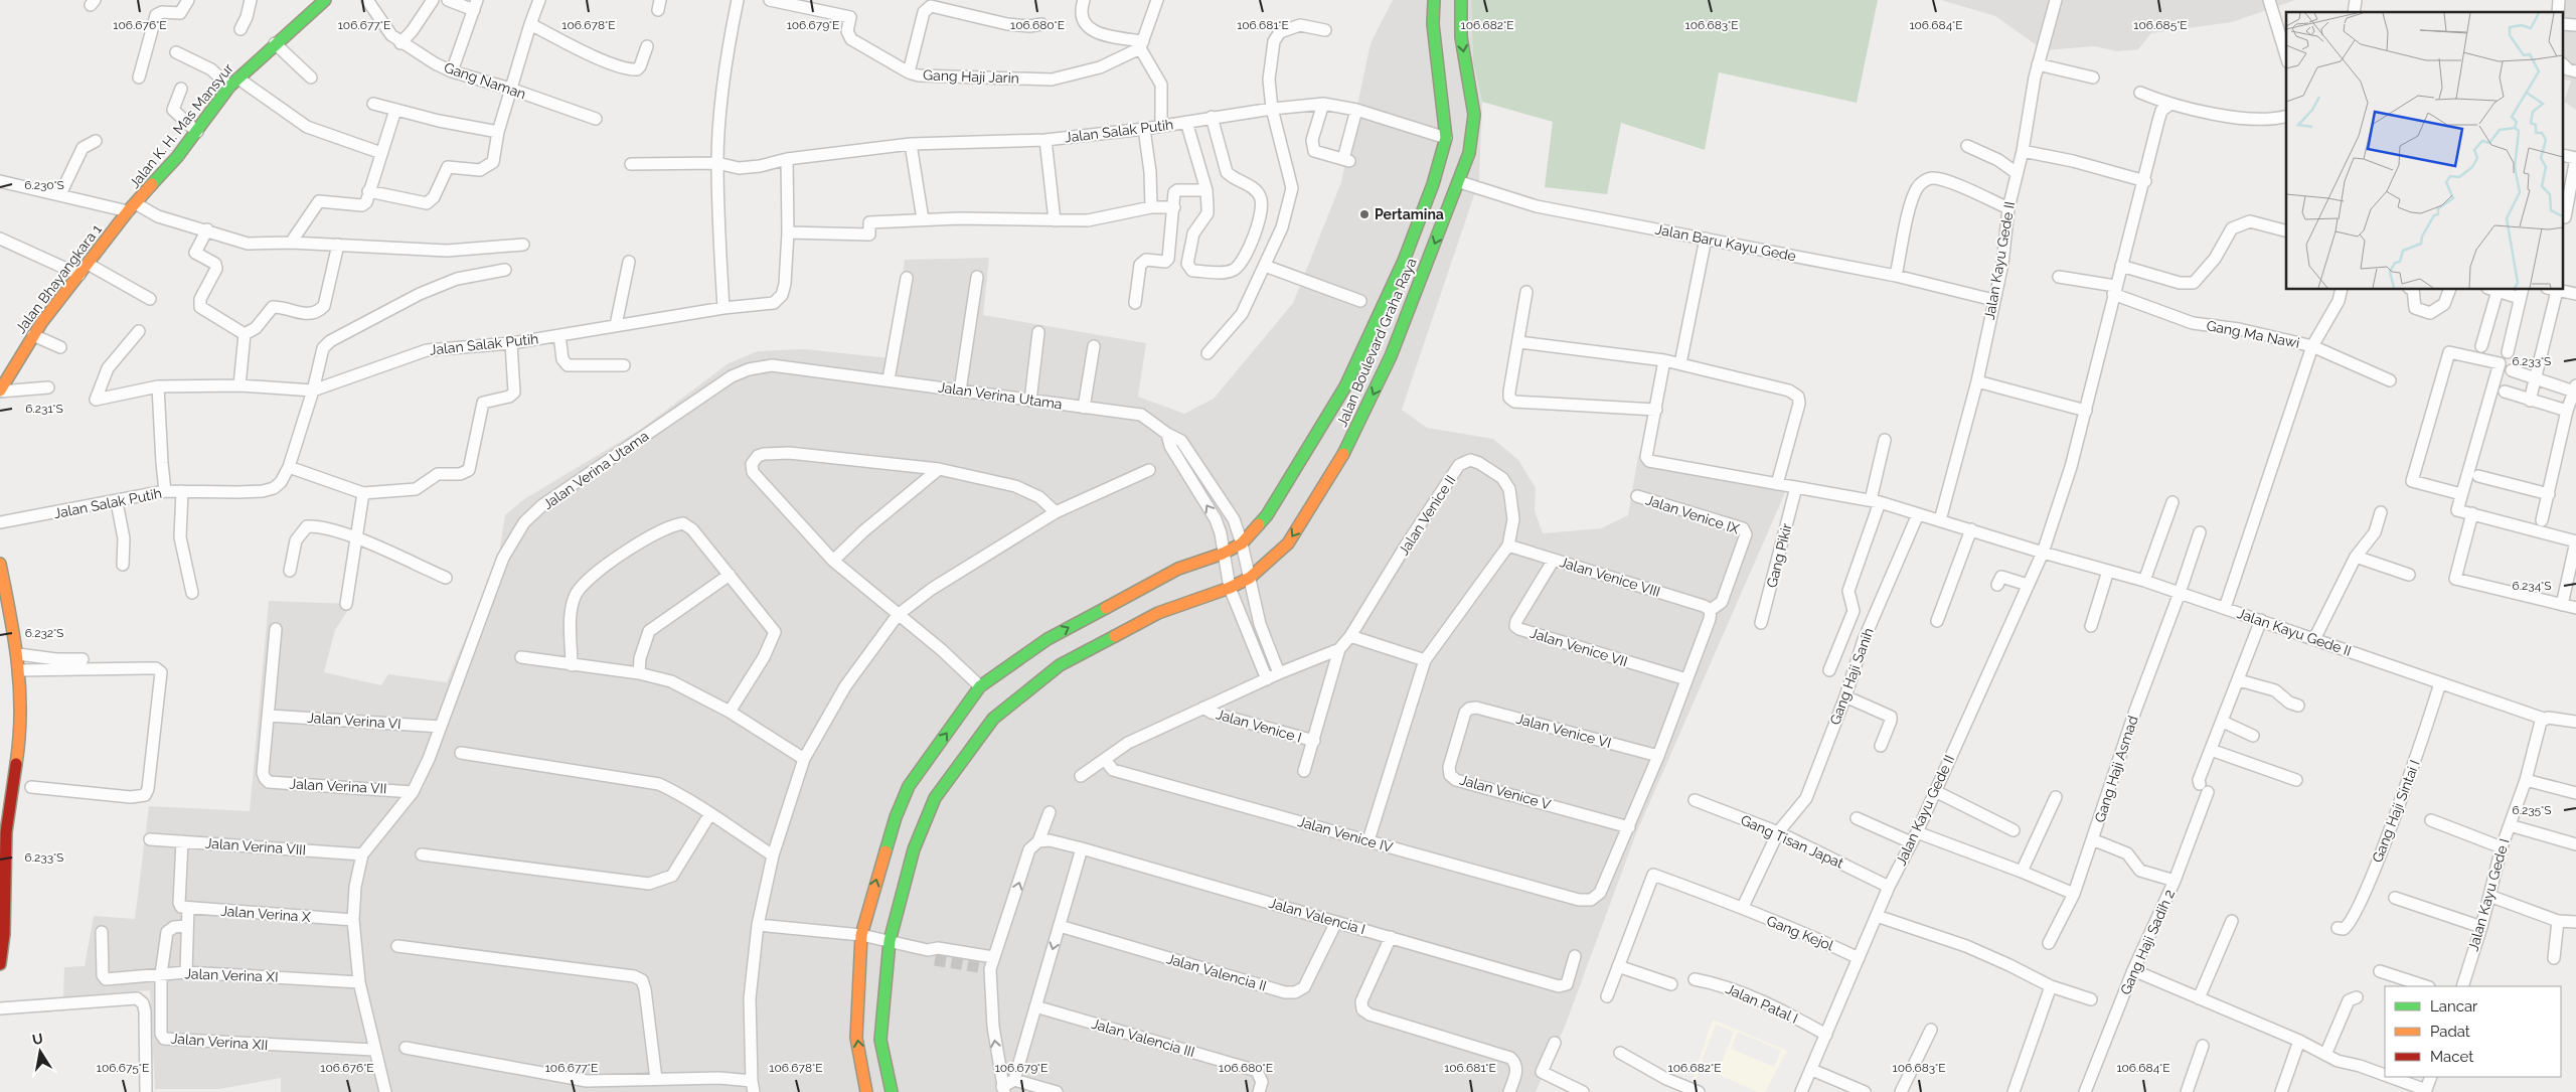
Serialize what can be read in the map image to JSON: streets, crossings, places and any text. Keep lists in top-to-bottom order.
{
  "streets": {
    "main road": ["Jalan K. H. Mas Mansyur", "Jalan Bhayangkara 1", "Jalan Boulevard Graha Raya"],
    "street": [
      "Gang Haji Jarin",
      "Gang Naman",
      "Jalan Salak Putih",
      "Jalan Baru Kayu Gede",
      "Jalan Kayu Gede II",
      "Gang Ma Nawi",
      "Jalan Verina Utama",
      "Jalan Venice IX",
      "Jalan Venice II",
      "Gang Pikir",
      "Jalan Venice VIII",
      "Jalan Venice VII",
      "Gang Haji Sanih",
      "Jalan Verina VI",
      "Jalan Venice I",
      "Jalan Venice VI",
      "Gang Haji Asmad",
      "Jalan Verina VII",
      "Jalan Venice V",
      "Gang Haji Sintai I",
      "Jalan Venice IV",
      "Gang Tisan Japat",
      "Jalan Verina VIII",
      "Jalan Kayu Gede I",
      "Jalan Verina X",
      "Jalan Valencia I",
      "Gang Kejol",
      "Gang Haji Sadih 2",
      "Jalan Valencia II",
      "Jalan Verina XI",
      "Jalan Patal I",
      "Jalan Valencia III",
      "Jalan Verina XII"
    ]
  },
  "crossings": [
    ["Jalan K. H. Mas Mansyur", "Jalan Bhayangkara 1"],
    ["Jalan Salak Putih", "Jalan Boulevard Graha Raya"],
    ["Jalan Baru Kayu Gede", "Jalan Kayu Gede II"],
    ["Jalan Baru Kayu Gede", "Jalan Boulevard Graha Raya"],
    ["Jalan Kayu Gede II", "Gang Ma Nawi"],
    ["Jalan Kayu Gede II", "Gang Pikir"],
    ["Jalan Kayu Gede II", "Gang Haji Sanih"],
    ["Jalan Kayu Gede II", "Gang Haji Asmad"],
    ["Jalan Kayu Gede II", "Gang Haji Sintai I"],
    ["Jalan Kayu Gede II", "Gang Tisan Japat"],
    ["Jalan Kayu Gede II", "Jalan Kayu Gede I"],
    ["Jalan Kayu Gede II", "Gang Kejol"],
    ["Jalan Kayu Gede II", "Gang Haji Sadih 2"],
    ["Jalan Kayu Gede II", "Jalan Patal I"],
    ["Jalan Boulevard Graha Raya", "Jalan Verina Utama"],
    ["Jalan Verina Utama", "Jalan Venice II"],
    ["Jalan Verina Utama", "Jalan Verina VI"],
    ["Jalan Verina Utama", "Jalan Verina VII"],
    ["Jalan Verina Utama", "Jalan Verina VIII"],
    ["Jalan Verina Utama", "Jalan Verina X"],
    ["Jalan Verina Utama", "Jalan Verina XI"],
    ["Jalan Verina Utama", "Jalan Verina XII"],
    ["Jalan Venice IX", "Jalan Venice VIII"],
    ["Jalan Venice II", "Jalan Venice VIII"],
    ["Jalan Venice II", "Jalan Venice I"],
    ["Jalan Venice II", "Jalan Venice IV"],
    ["Jalan Venice VIII", "Jalan Venice VII"],
    ["Gang Haji Sanih", "Gang Tisan Japat"],
    ["Gang Haji Sanih", "Gang Kejol"],
    ["Jalan Verina VI", "Jalan Verina VII"],
    ["Jalan Venice VI", "Jalan Venice V"],
    ["Jalan Venice V", "Jalan Venice IV"],
    ["Jalan Valencia I", "Jalan Valencia II"],
    ["Jalan Verina XI", "Jalan Verina XII"]
  ],
  "places": ["Pertamina"],
  "legend": ["Lancar", "Padat", "Macet"],
  "north": "top",
  "coordinates": [
    "106.676°E",
    "106.677°E",
    "106.678°E",
    "106.679°E",
    "106.680°E",
    "106.681°E",
    "106.682°E",
    "106.683°E",
    "106.684°E",
    "106.685°E",
    "6.230°S",
    "6.233°S",
    "6.231°S",
    "6.234°S",
    "6.232°S",
    "6.235°S",
    "106.675°E"
  ]
}
